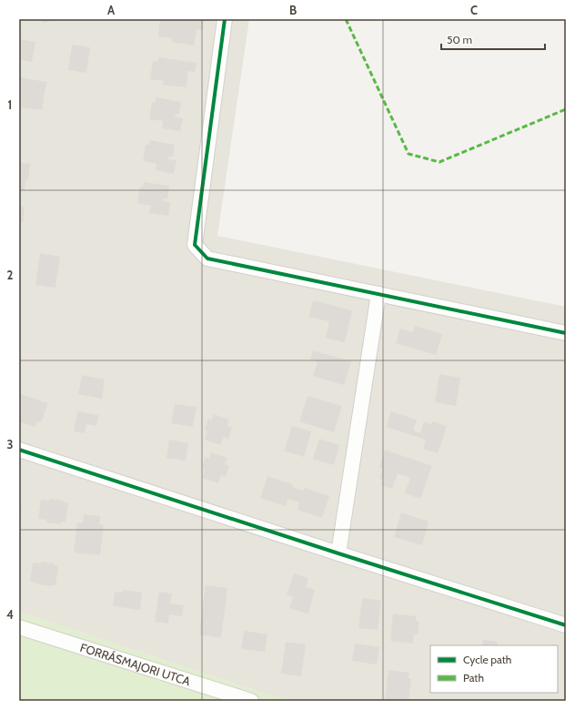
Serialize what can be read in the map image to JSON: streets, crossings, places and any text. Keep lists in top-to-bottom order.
{
  "streets": {
    "street": ["FORRÁSMAJORI UTCA"]
  },
  "legend": ["Cycle path", "Path"],
  "scale_bar": "50 m",
  "grid": {
    "columns": ["A", "B", "C"],
    "rows": [
      "1",
      "2",
      "3",
      "4"
    ]
  }
}
